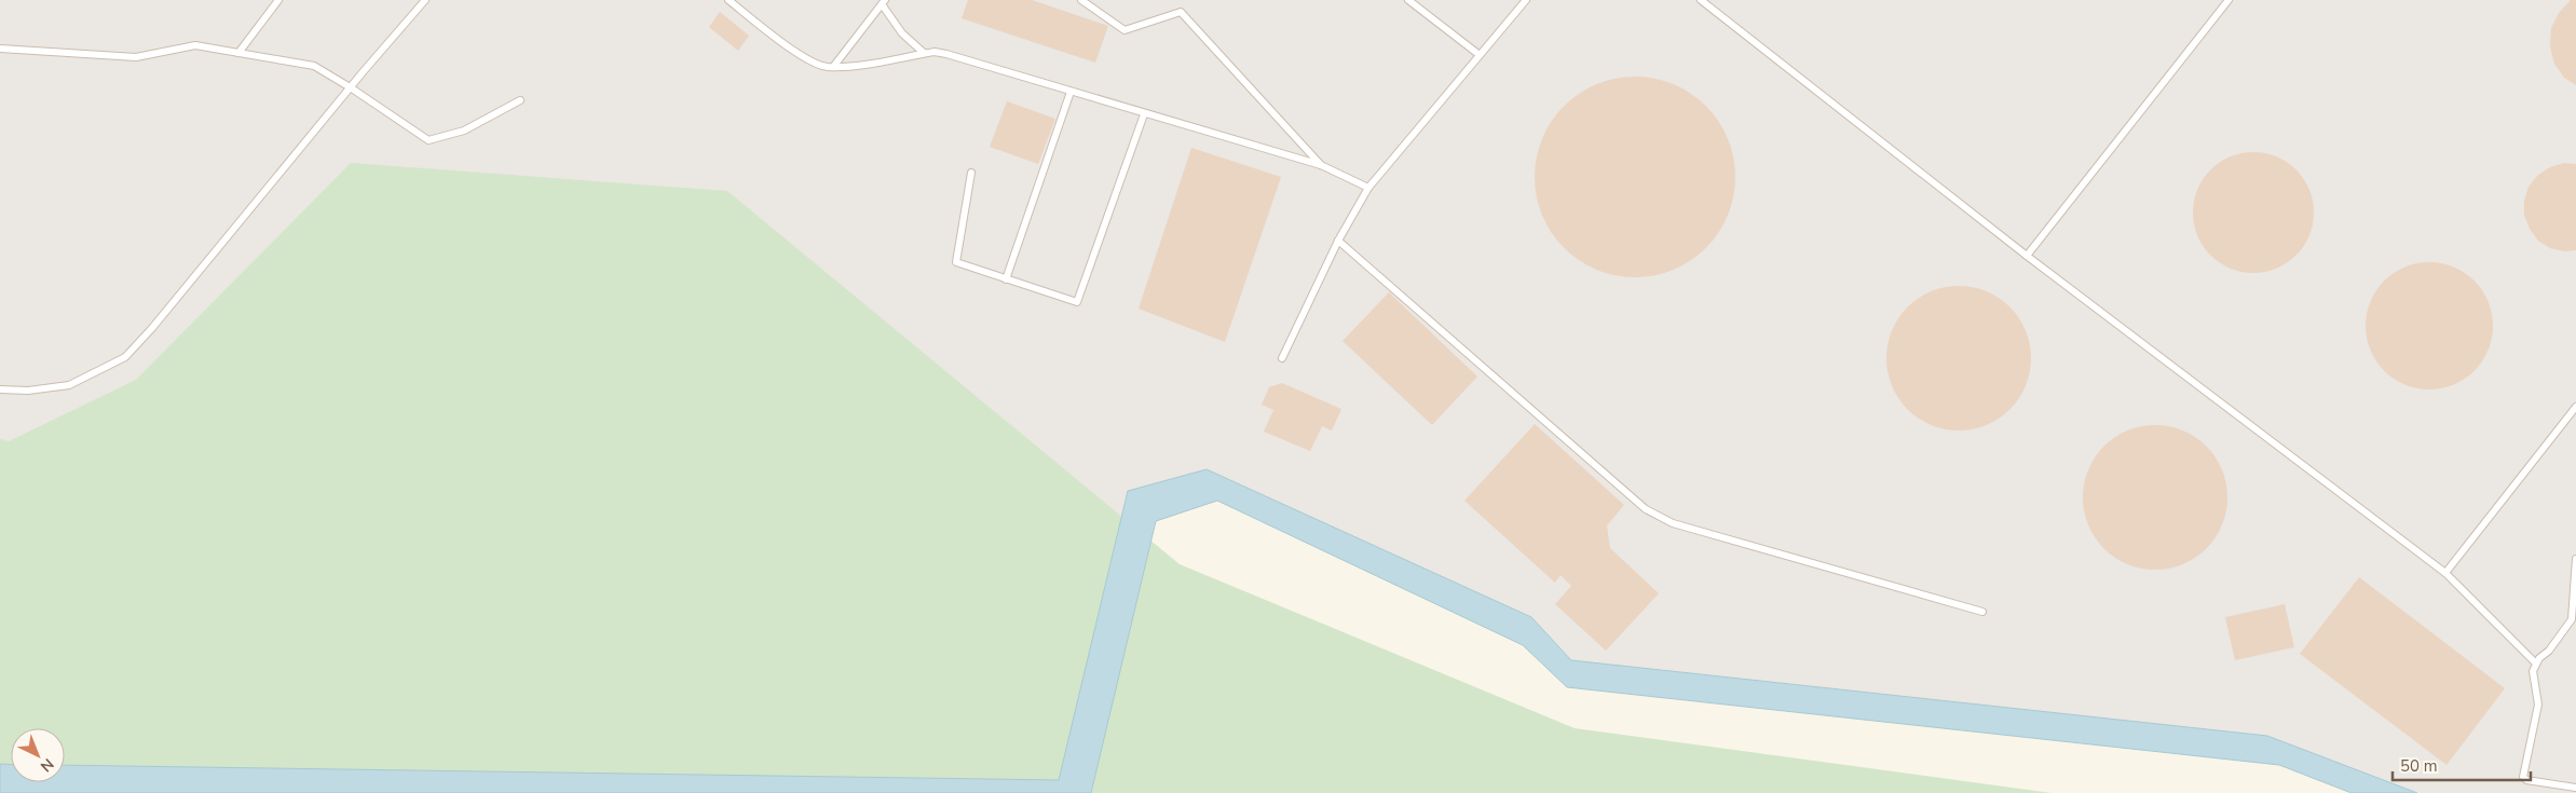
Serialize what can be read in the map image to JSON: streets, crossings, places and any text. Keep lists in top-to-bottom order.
{
  "scale_bar": "50 m",
  "north": "bottom right"
}
